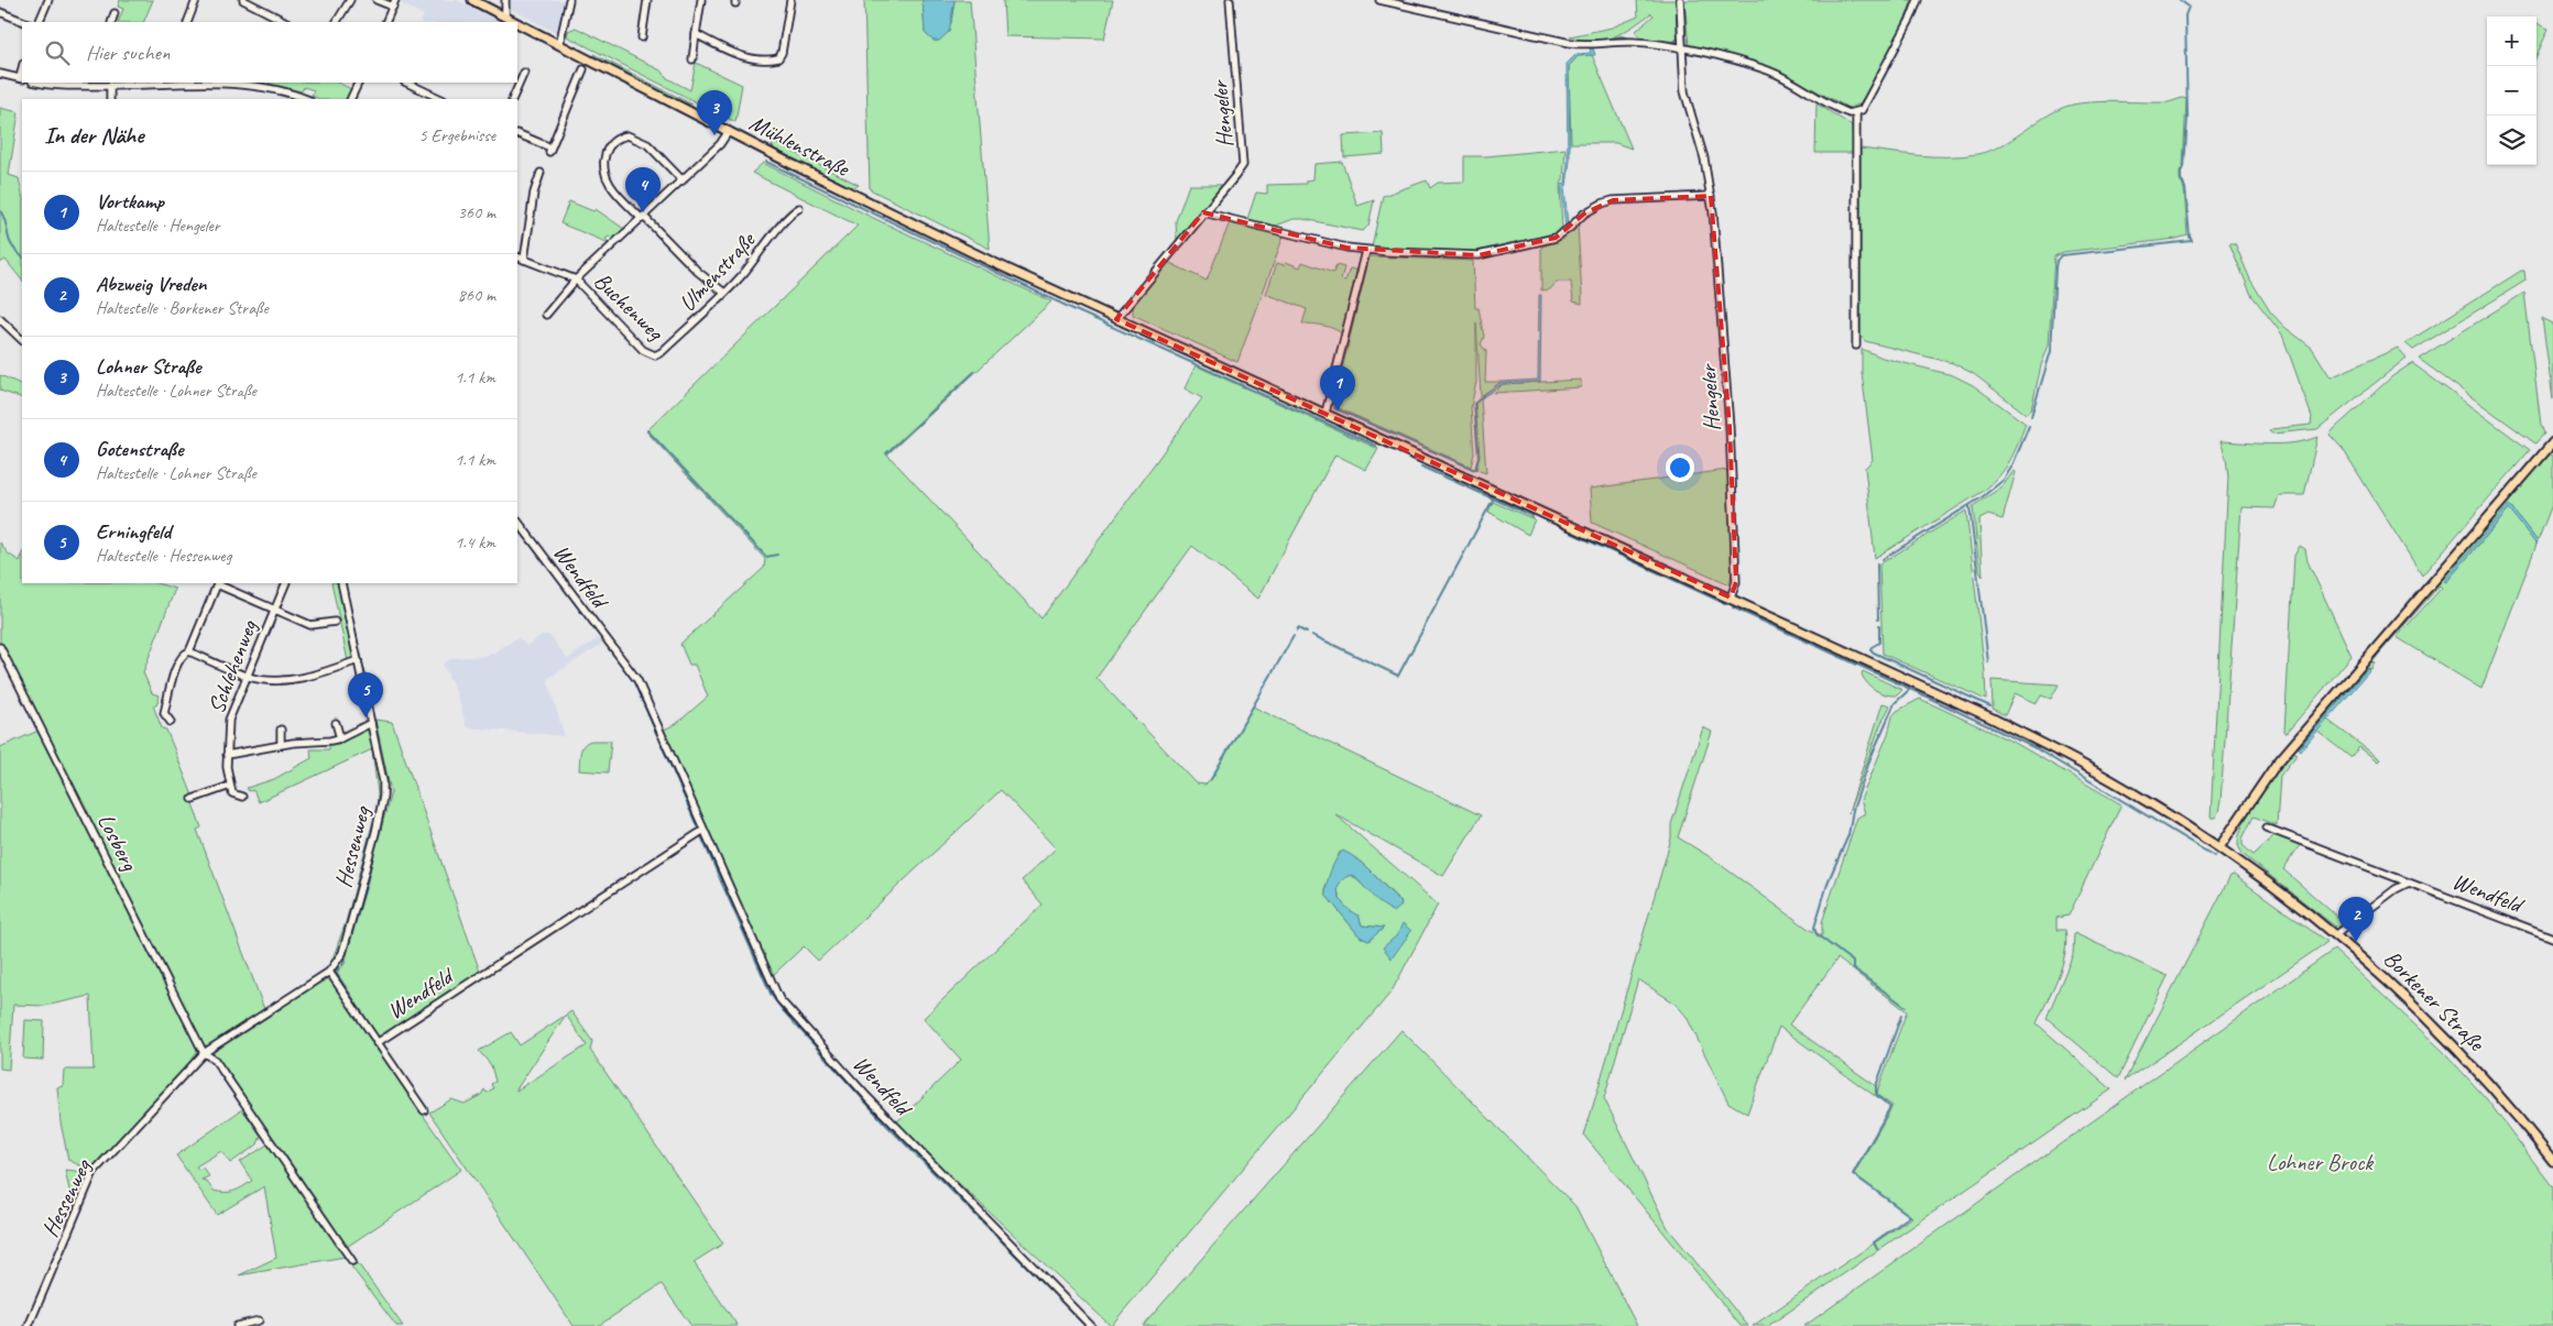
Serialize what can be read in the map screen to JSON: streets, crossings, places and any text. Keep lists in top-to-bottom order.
{
  "streets": {
    "main road": ["Mühlenstraße", "Borkener Straße"],
    "street": [
      "Hengeler",
      "Ulmenstraße",
      "Buchenweg",
      "Wendfeld",
      "Schlehenweg",
      "Losberg",
      "Hessenweg"
    ]
  },
  "crossings": [
    ["Hengeler", "Mühlenstraße"],
    ["Hengeler", "Borkener Straße"],
    ["Mühlenstraße", "Borkener Straße"],
    ["Ulmenstraße", "Buchenweg"],
    ["Wendfeld", "Hessenweg"],
    ["Losberg", "Hessenweg"]
  ],
  "parks": ["Lohner Brock"],
  "page": {
    "map_buttons": ["+", "−"],
    "search": "Hier suchen",
    "pins": [
      "3",
      "4",
      "1",
      "5",
      "2"
    ],
    "heading": ["In der Nähe", "5 Ergebnisse"],
    "list": [
      {
        "mark": "1",
        "name": "Vortkamp",
        "note": "Haltestelle · Hengeler",
        "value": "360 m"
      },
      {
        "mark": "2",
        "name": "Abzweig Vreden",
        "note": "Haltestelle · Borkener Straße",
        "value": "860 m"
      },
      {
        "mark": "3",
        "name": "Lohner Straße",
        "note": "Haltestelle · Lohner Straße",
        "value": "1.1 km"
      },
      {
        "mark": "4",
        "name": "Gotenstraße",
        "note": "Haltestelle · Lohner Straße",
        "value": "1.1 km"
      },
      {
        "mark": "5",
        "name": "Erningfeld",
        "note": "Haltestelle · Hessenweg",
        "value": "1.4 km"
      }
    ]
  }
}
